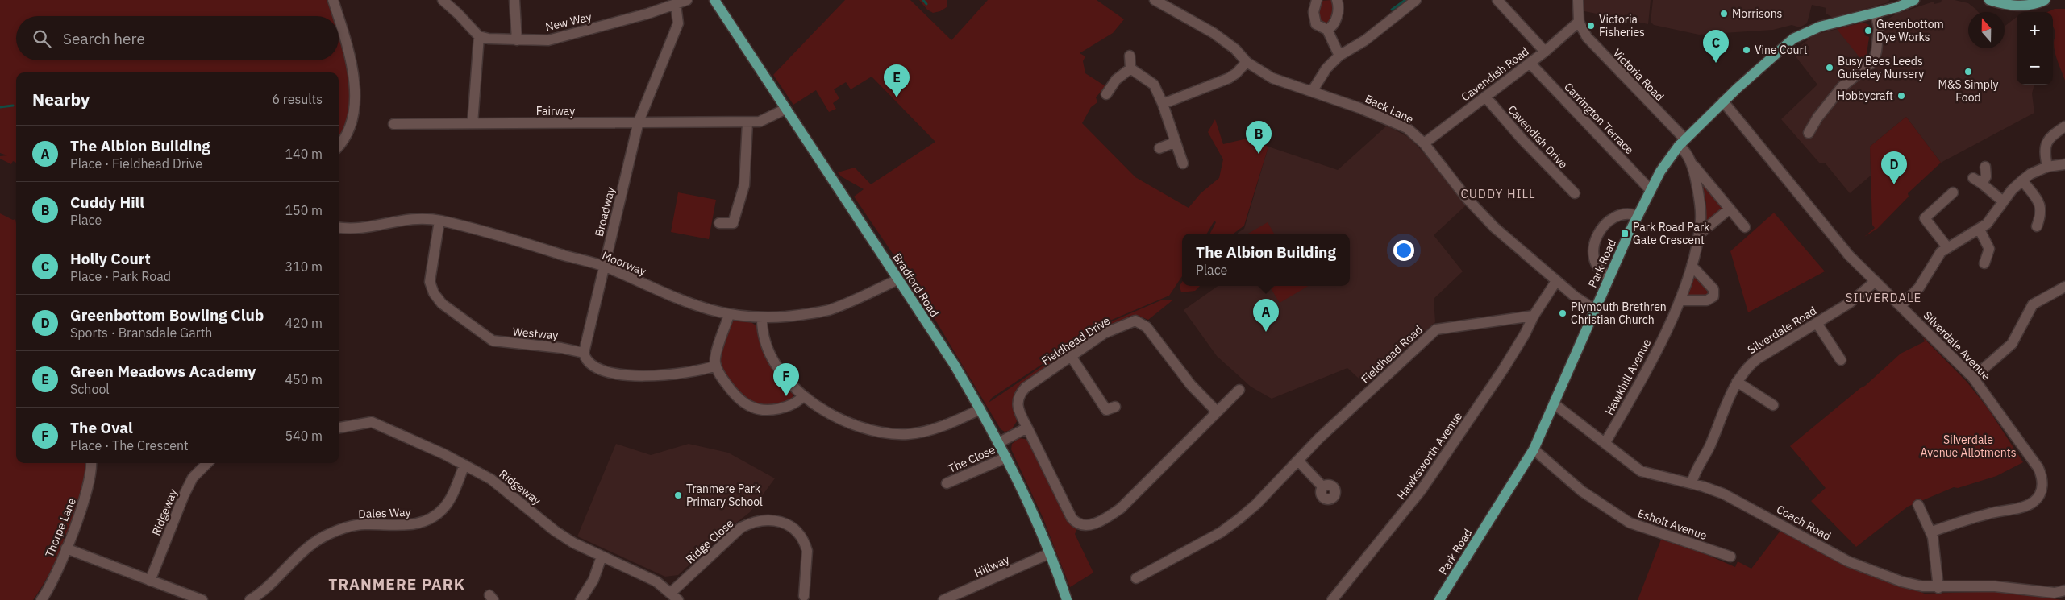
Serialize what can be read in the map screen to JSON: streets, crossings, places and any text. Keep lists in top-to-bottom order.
{
  "streets": {
    "main road": ["Park Road", "Bradford Road"],
    "street": [
      "New Way",
      "Cavendish Road",
      "Victoria Road",
      "Back Lane",
      "Fairway",
      "Carrington Terrace",
      "Cavendish Drive",
      "Broadway",
      "Moorway",
      "Silverdale Road",
      "Westway",
      "Fieldhead Drive",
      "Silverdale Avenue",
      "Fieldhead Road",
      "Hawkhill Avenue",
      "Hawksworth Avenue",
      "The Close",
      "Ridgeway",
      "Dales Way",
      "Coach Road",
      "Esholt Avenue",
      "Thorpe Lane",
      "Ridge Close",
      "Hillway"
    ]
  },
  "crossings": [
    ["New Way", "Broadway"],
    ["Cavendish Road", "Victoria Road"],
    ["Cavendish Road", "Back Lane"],
    ["Cavendish Road", "Carrington Terrace"],
    ["Cavendish Road", "Cavendish Drive"],
    ["Victoria Road", "Park Road"],
    ["Victoria Road", "Hawkhill Avenue"],
    ["Back Lane", "Park Road"],
    ["Fairway", "Broadway"],
    ["Fairway", "Bradford Road"],
    ["Carrington Terrace", "Park Road"],
    ["Broadway", "Moorway"],
    ["Broadway", "Westway"],
    ["Moorway", "Bradford Road"],
    ["Moorway", "Westway"],
    ["Park Road", "Silverdale Avenue"],
    ["Park Road", "Hawkhill Avenue"],
    ["Park Road", "Coach Road"],
    ["Park Road", "Esholt Avenue"],
    ["Bradford Road", "The Close"],
    ["Bradford Road", "Hillway"],
    ["Silverdale Road", "Silverdale Avenue"],
    ["Silverdale Road", "Coach Road"],
    ["Fieldhead Road", "Hawksworth Avenue"],
    ["Hawkhill Avenue", "Coach Road"],
    ["Ridgeway", "Dales Way"],
    ["Ridgeway", "Ridge Close"]
  ],
  "districts": ["CUDDY HILL", "SILVERDALE", "TRANMERE PARK"],
  "parks": ["Silverdale Avenue Allotments"],
  "places": {
    "other": [
      "Morrisons",
      "Victoria Fisheries",
      "Greenbottom Dye Works",
      "Vine Court",
      "Busy Bees Leeds Guiseley Nursery",
      "M&S Simply Food",
      "Hobbycraft",
      "Plymouth Brethren Christian Church",
      "Tranmere Park Primary School"
    ],
    "transit": ["Park Road Park Gate Crescent"]
  },
  "north": "top",
  "page": {
    "map_buttons": ["+", "−"],
    "search": "Search here",
    "pins": [
      "C",
      "E",
      "B",
      "D",
      "A",
      "F"
    ],
    "heading": ["Nearby", "6 results"],
    "list": [
      {
        "mark": "A",
        "name": "The Albion Building",
        "note": "Place · Fieldhead Drive",
        "value": "140 m"
      },
      {
        "mark": "B",
        "name": "Cuddy Hill",
        "note": "Place",
        "value": "150 m"
      },
      {
        "mark": "C",
        "name": "Holly Court",
        "note": "Place · Park Road",
        "value": "310 m"
      },
      {
        "mark": "D",
        "name": "Greenbottom Bowling Club",
        "note": "Sports · Bransdale Garth",
        "value": "420 m"
      },
      {
        "mark": "E",
        "name": "Green Meadows Academy",
        "note": "School",
        "value": "450 m"
      },
      {
        "mark": "F",
        "name": "The Oval",
        "note": "Place · The Crescent",
        "value": "540 m"
      }
    ],
    "popup": ["The Albion Building", "Place"]
  }
}
